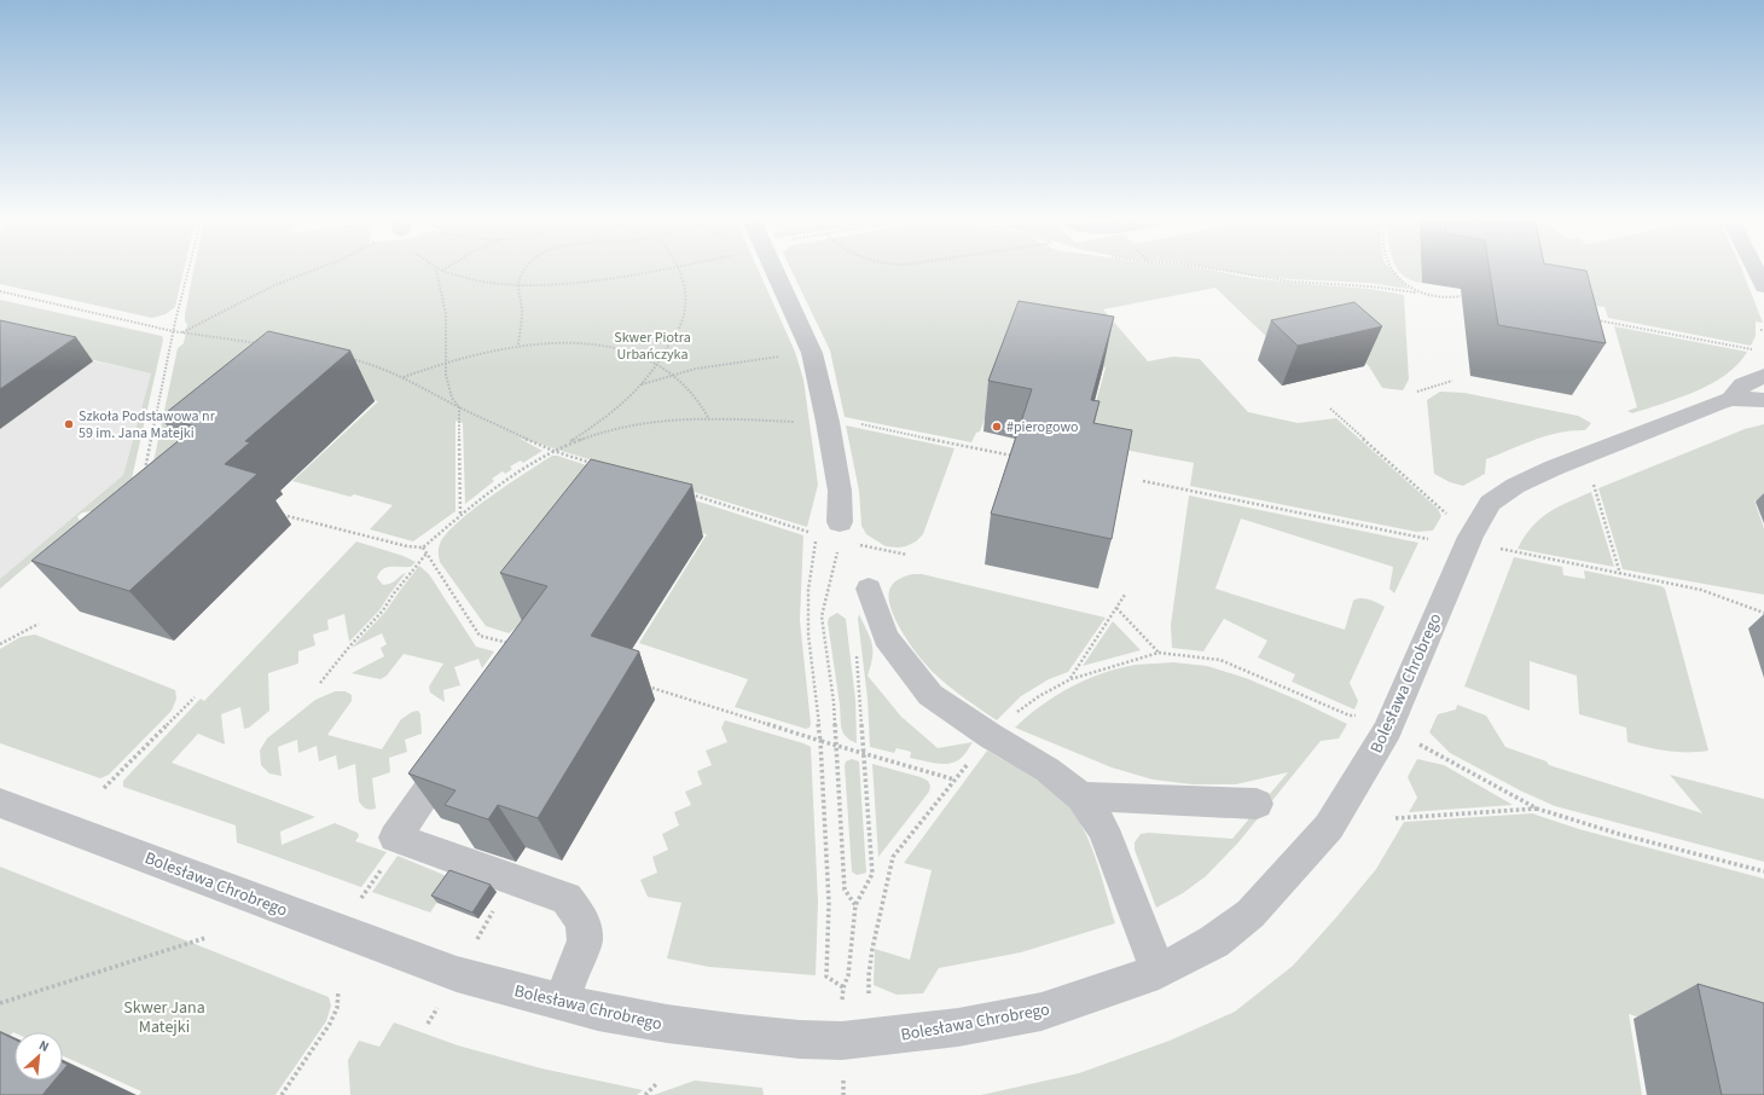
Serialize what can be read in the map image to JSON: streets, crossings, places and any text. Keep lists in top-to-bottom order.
{
  "streets": {
    "street": ["Bolesława Chrobrego"]
  },
  "parks": ["Skwer Piotra Urbańczyka", "Skwer Jana Matejki"],
  "places": ["Szkoła Podstawowa nr 59 im. Jana Matejki", "#pierogowo"],
  "north": "top right"
}
